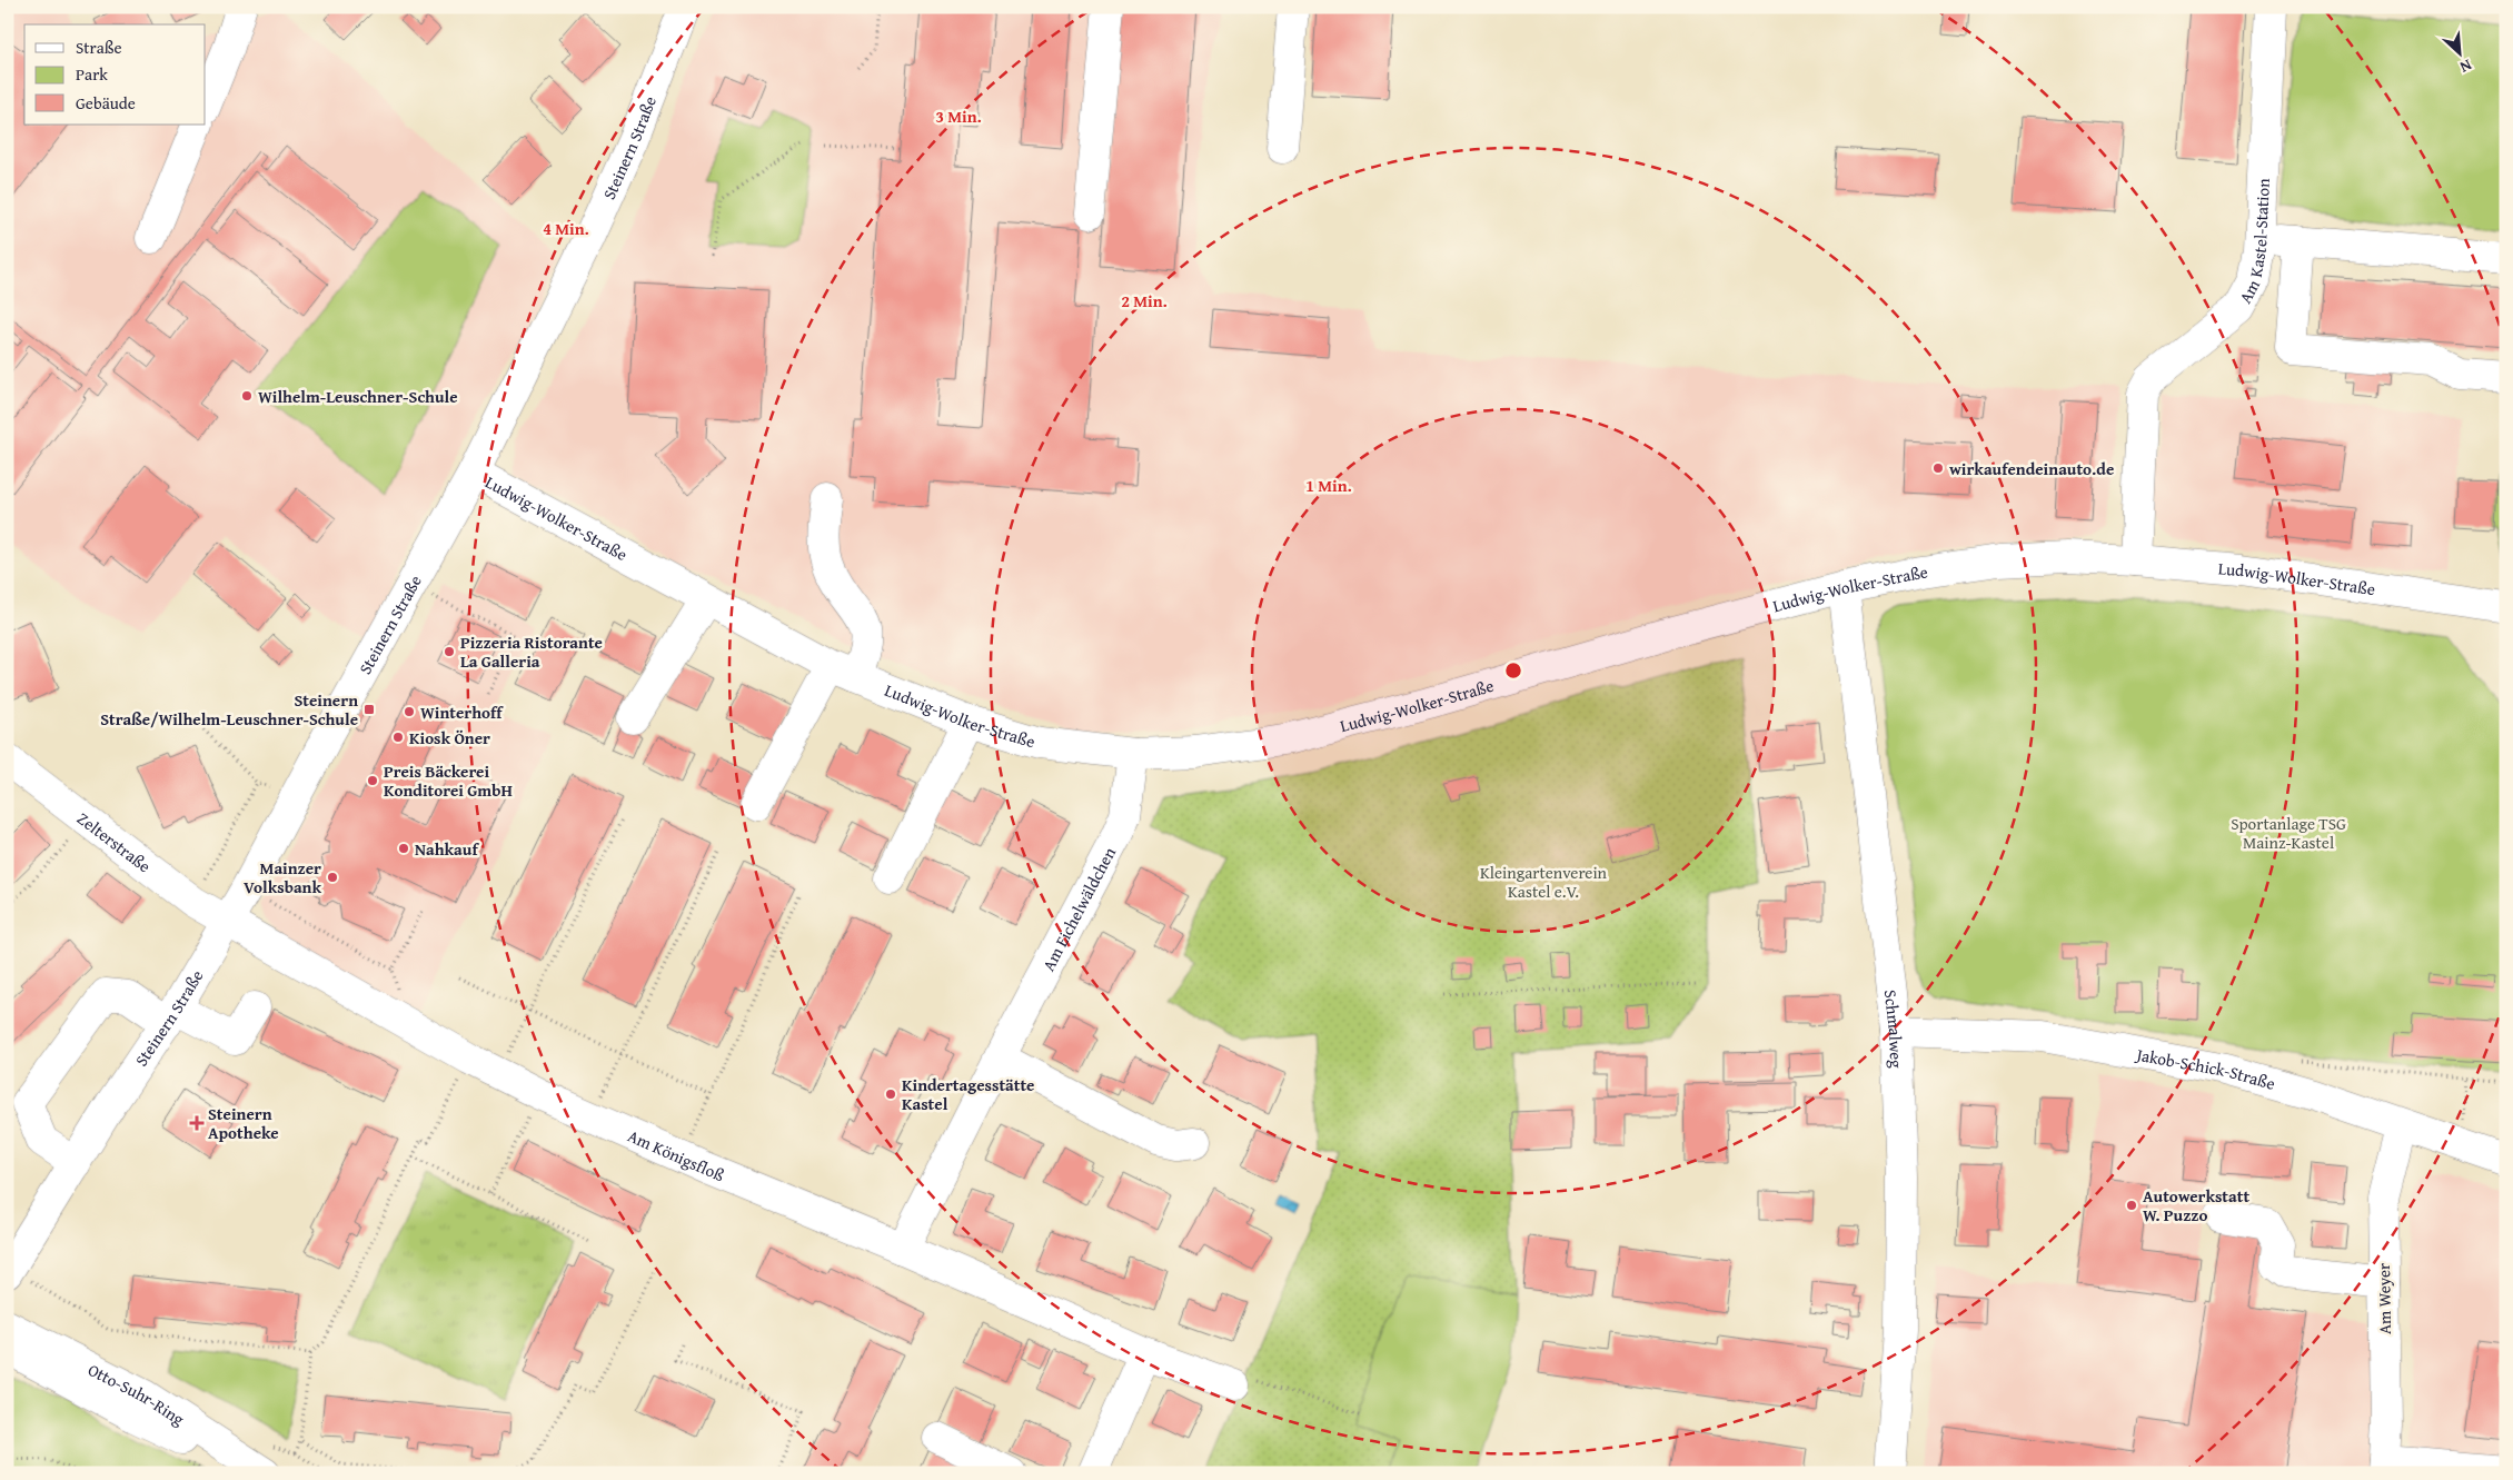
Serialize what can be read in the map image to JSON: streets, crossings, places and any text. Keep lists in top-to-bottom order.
{
  "streets": {
    "street": [
      "Steinern Straße",
      "Am Kastel-Station",
      "Ludwig-Wolker-Straße",
      "Zelterstraße",
      "Am Eichelwäldchen",
      "Schmalweg",
      "Jakob-Schick-Straße",
      "Am Königsfloß",
      "Am Weyer",
      "Otto-Suhr-Ring"
    ]
  },
  "crossings": [
    ["Steinern Straße", "Ludwig-Wolker-Straße"],
    ["Steinern Straße", "Zelterstraße"],
    ["Steinern Straße", "Am Königsfloß"],
    ["Am Kastel-Station", "Ludwig-Wolker-Straße"],
    ["Ludwig-Wolker-Straße", "Am Eichelwäldchen"],
    ["Ludwig-Wolker-Straße", "Schmalweg"],
    ["Zelterstraße", "Am Königsfloß"],
    ["Am Eichelwäldchen", "Am Königsfloß"],
    ["Schmalweg", "Jakob-Schick-Straße"],
    ["Jakob-Schick-Straße", "Am Weyer"]
  ],
  "parks": ["Sportanlage TSG Mainz-Kastel", "Kleingartenverein Kastel e.V."],
  "places": {
    "other": [
      "Wilhelm-Leuschner-Schule",
      "wirkaufendeinauto.de",
      "Pizzeria Ristorante La Galleria",
      "Winterhoff",
      "Kiosk Öner",
      "Preis Bäckerei Konditorei GmbH",
      "Nahkauf",
      "Mainzer Volksbank",
      "Kindertagesstätte Kastel",
      "Autowerkstatt W. Puzzo"
    ],
    "transit": ["Steinern Straße/Wilhelm-Leuschner-Schule"],
    "health": ["Steinern Apotheke"]
  },
  "legend": ["Straße", "Park", "Gebäude"],
  "north": "bottom right",
  "rings": [
    "3 Min.",
    "4 Min.",
    "2 Min.",
    "1 Min."
  ]
}
